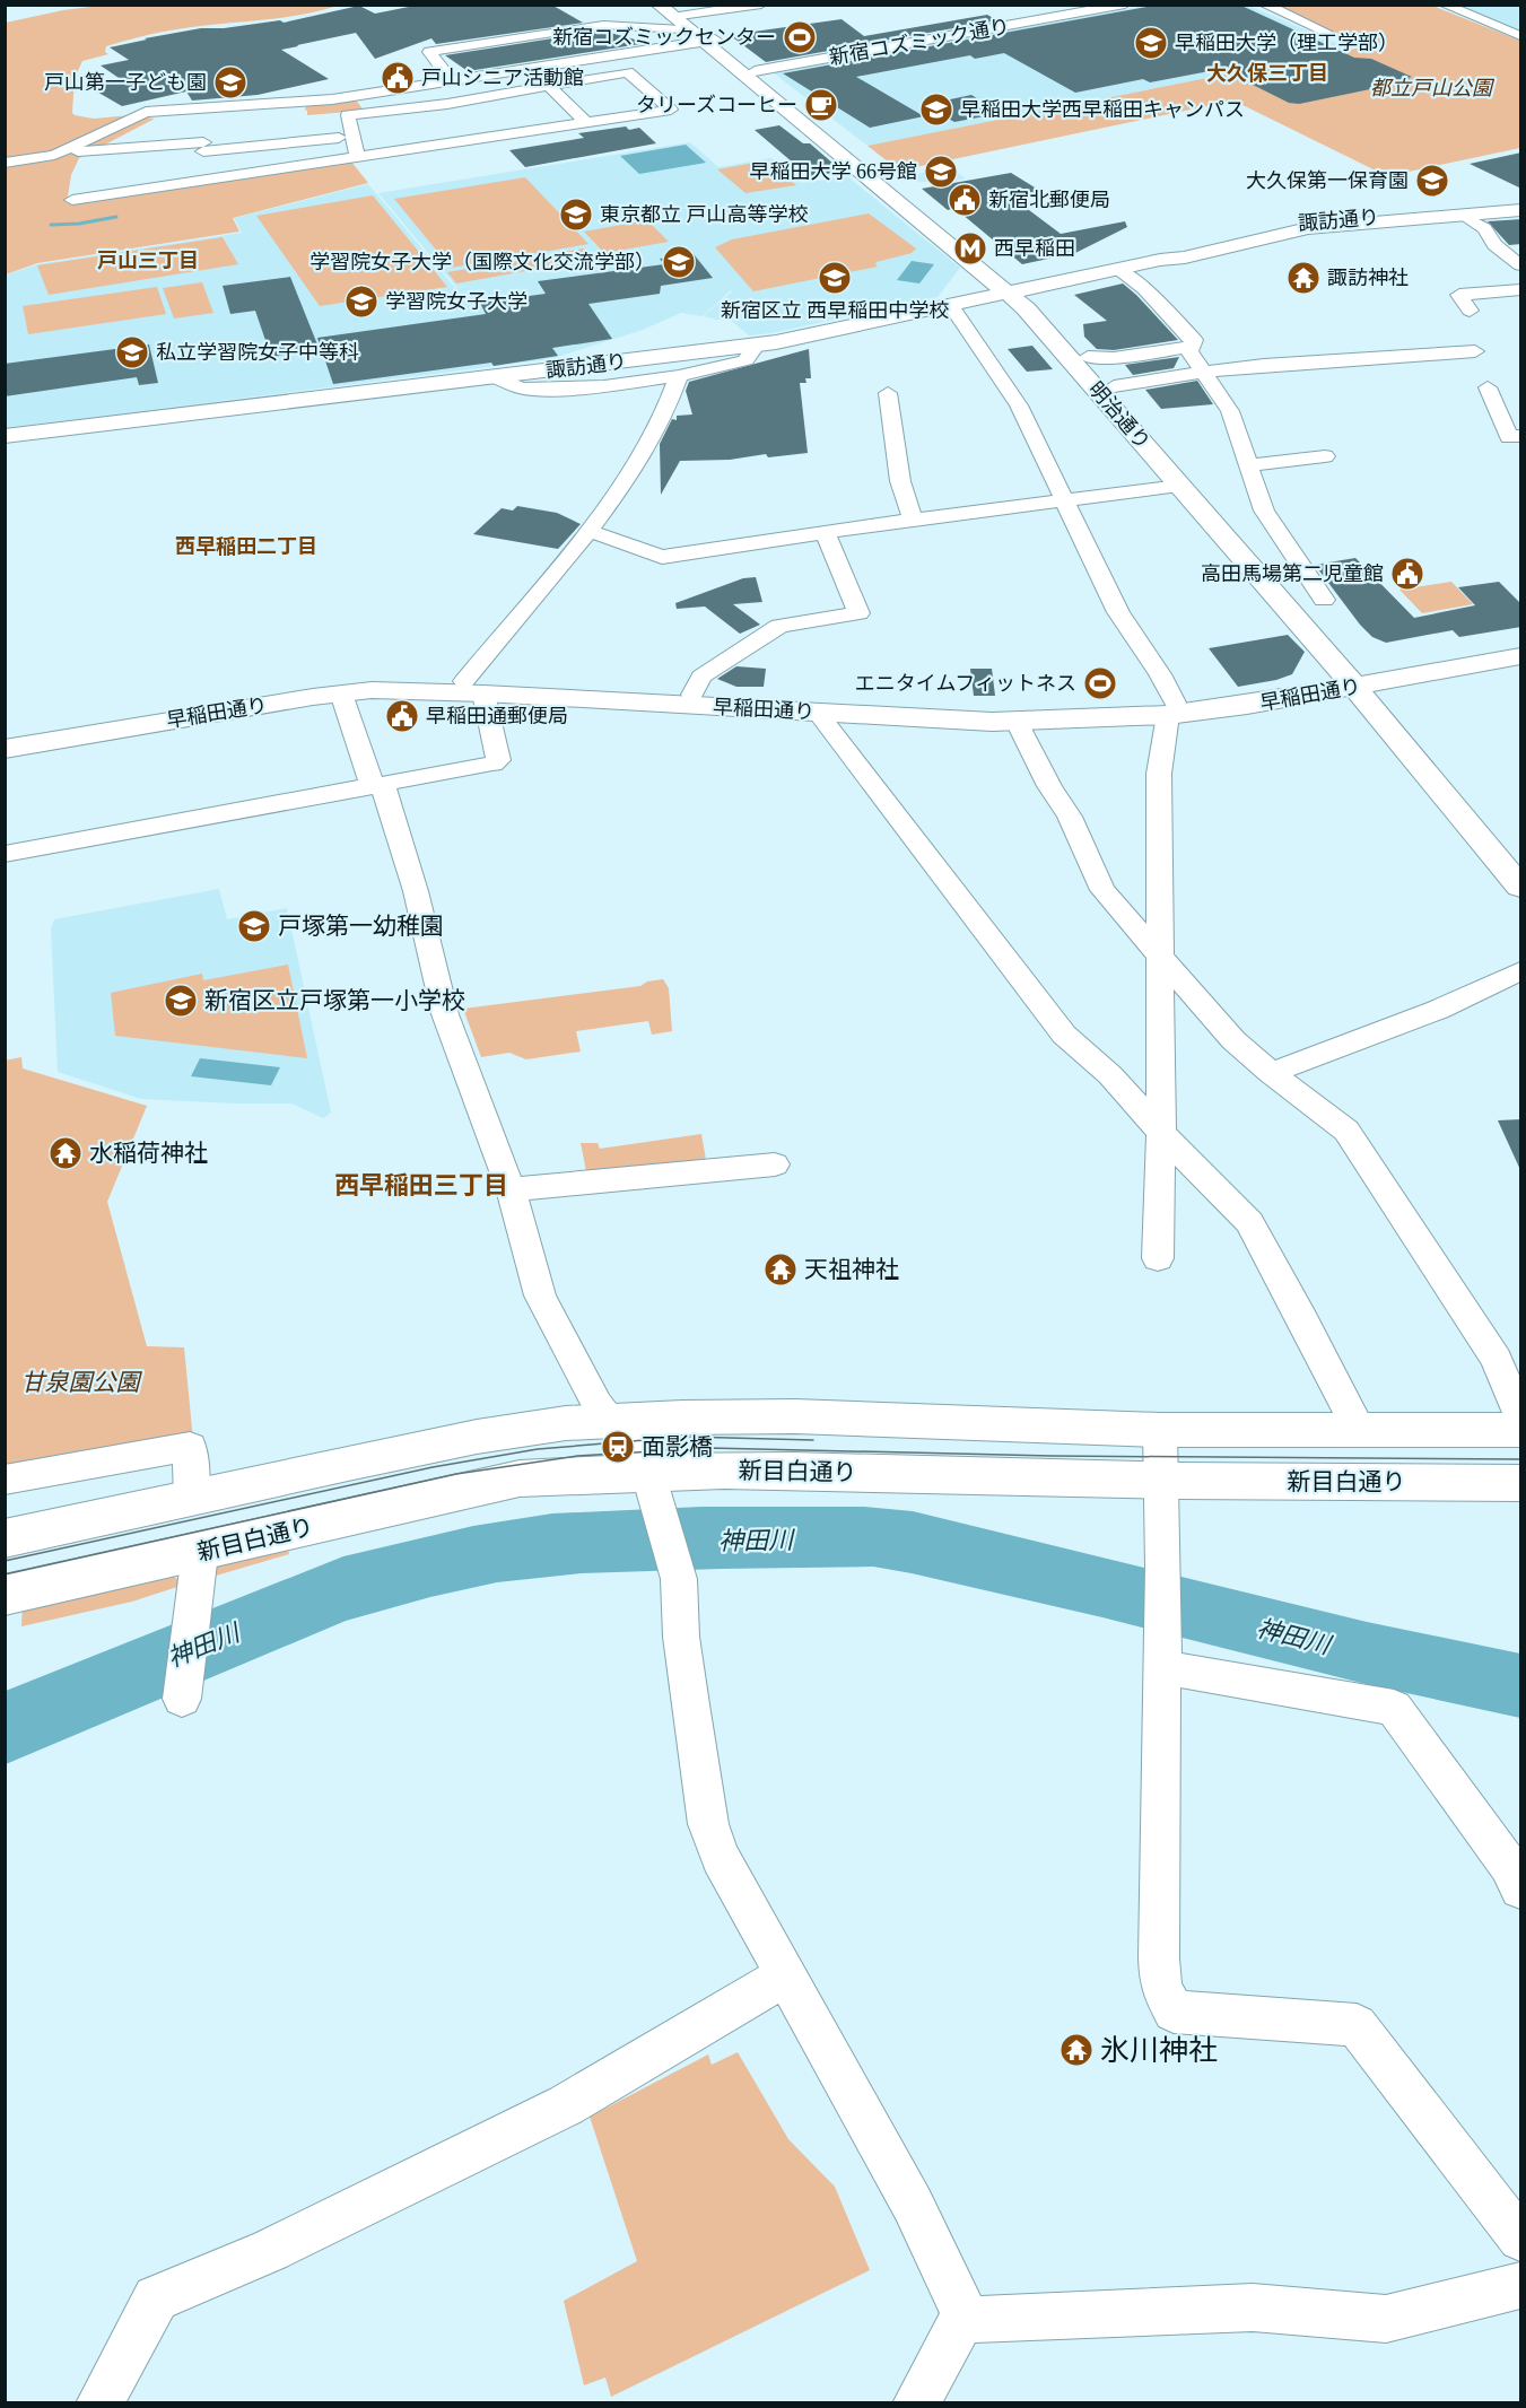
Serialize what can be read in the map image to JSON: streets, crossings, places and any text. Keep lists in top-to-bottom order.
{
  "streets": {
    "main road": [
      "諏訪通り",
      "明治通り",
      "早稲田通り",
      "新目白通り"
    ],
    "street": ["新宿コズミック通り"]
  },
  "crossings": [
    ["新宿コズミック通り", "明治通り"],
    ["諏訪通り", "明治通り"],
    ["明治通り", "早稲田通り"]
  ],
  "districts": [
    "大久保三丁目",
    "戸山三丁目",
    "西早稲田二丁目",
    "西早稲田三丁目"
  ],
  "water": ["神田川"],
  "parks": ["都立戸山公園", "甘泉園公園"],
  "places": {
    "sports": ["新宿コズミックセンター", "エニタイムフィットネス"],
    "school or university": [
      "早稲田大学（理工学部）",
      "戸山第一子ども園",
      "早稲田大学西早稲田キャンパス",
      "早稲田大学 66号館",
      "大久保第一保育園",
      "東京都立 戸山高等学校",
      "学習院女子大学（国際文化交流学部）",
      "新宿区立 西早稲田中学校",
      "学習院女子大学",
      "私立学習院女子中等科",
      "戸塚第一幼稚園",
      "新宿区立戸塚第一小学校"
    ],
    "public building": [
      "戸山シニア活動館",
      "新宿北郵便局",
      "高田馬場第二児童館",
      "早稲田通郵便局"
    ],
    "cafe": ["タリーズコーヒー"],
    "metro station": ["西早稲田"],
    "temple": [
      "諏訪神社",
      "水稲荷神社",
      "天祖神社",
      "氷川神社"
    ],
    "station": ["面影橋"]
  }
}
